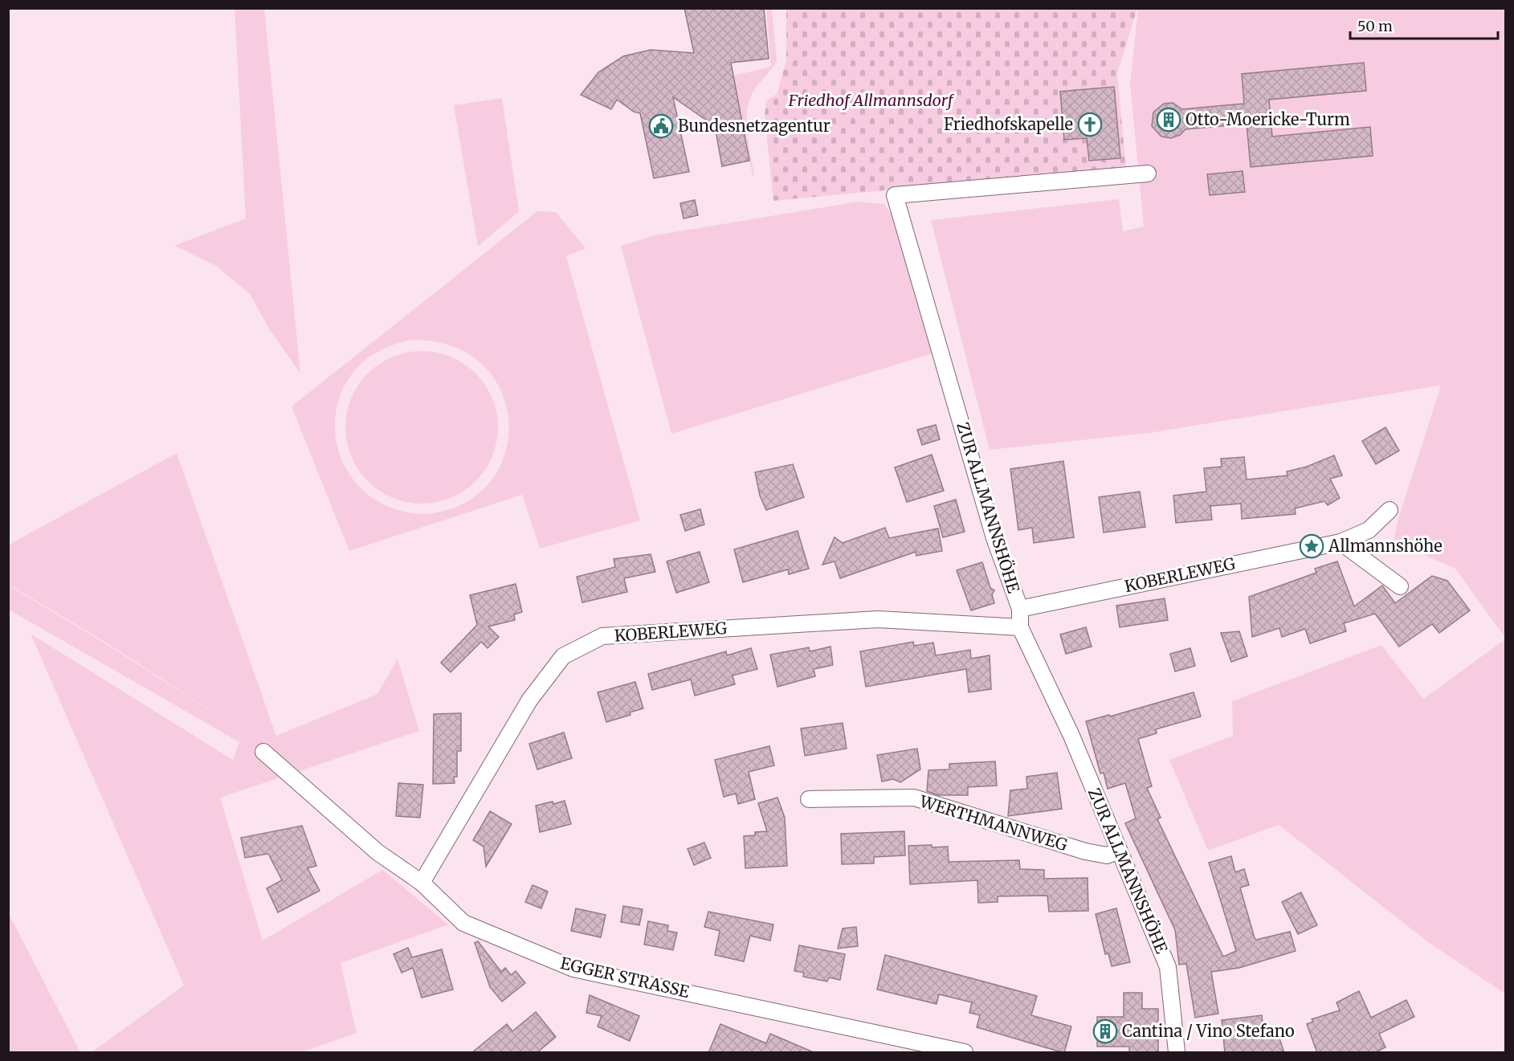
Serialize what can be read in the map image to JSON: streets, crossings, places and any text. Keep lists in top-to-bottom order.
{
  "streets": {
    "street": [
      "ZUR ALLMANNSHÖHE",
      "KOBERLEWEG",
      "WERTHMANNWEG",
      "EGGER STRASSE"
    ]
  },
  "crossings": [
    ["ZUR ALLMANNSHÖHE", "KOBERLEWEG"],
    ["ZUR ALLMANNSHÖHE", "WERTHMANNWEG"],
    ["KOBERLEWEG", "EGGER STRASSE"]
  ],
  "parks": ["Friedhof Allmannsdorf"],
  "places": {
    "building": ["Otto-Moericke-Turm", "Cantina / Vino Stefano"],
    "church": ["Friedhofskapelle"],
    "public building": ["Bundesnetzagentur"],
    "place": ["Allmannshöhe"]
  },
  "scale_bar": "50 m"
}
